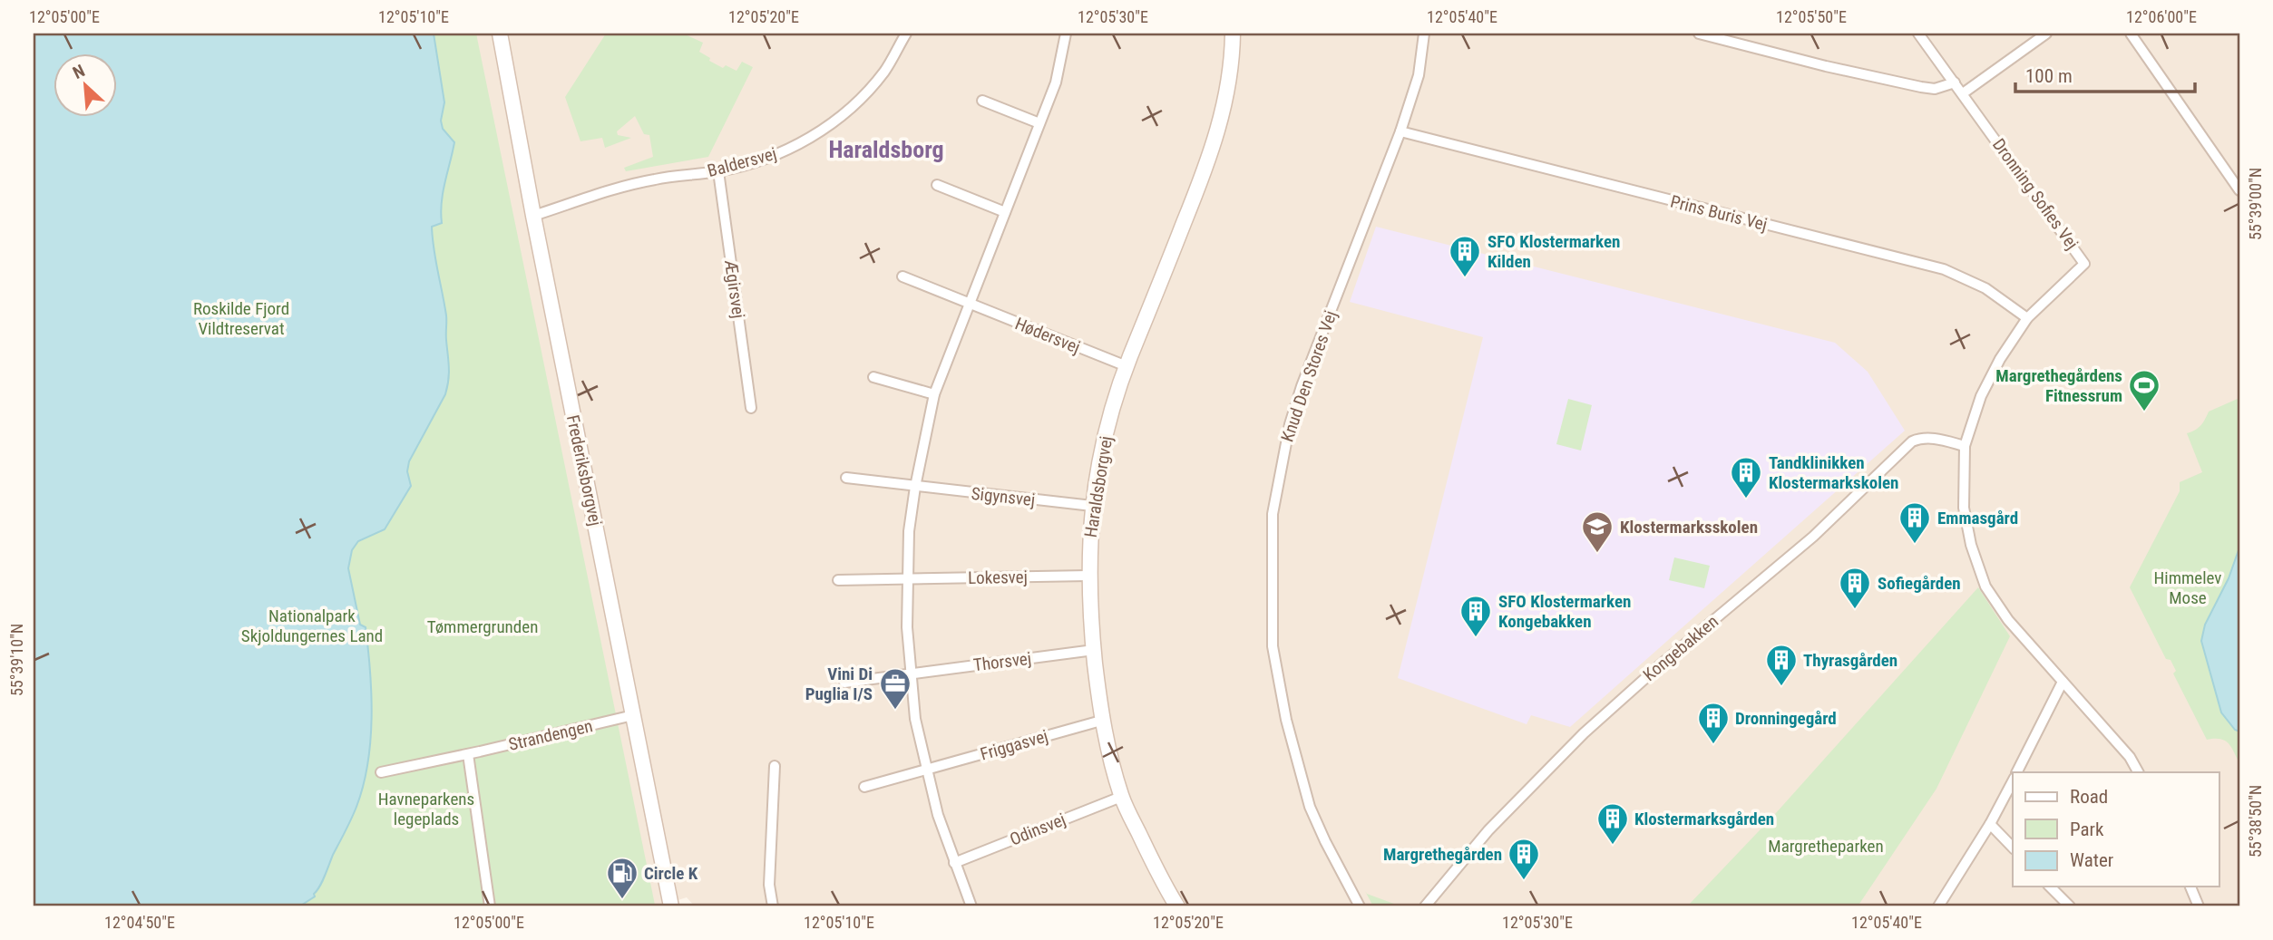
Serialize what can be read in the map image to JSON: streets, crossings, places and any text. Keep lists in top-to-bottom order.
{
  "streets": {
    "street": [
      "Baldersvej",
      "Dronning Sofies Vej",
      "Prins Buris Vej",
      "Ægirsvej",
      "Hødersvej",
      "Knud Den Stores Vej",
      "Frederiksborgvej",
      "Haraldsborgvej",
      "Sigynsvej",
      "Lokesvej",
      "Kongebakken",
      "Thorsvej",
      "Strandengen",
      "Friggasvej",
      "Odinsvej"
    ]
  },
  "crossings": [
    ["Baldersvej", "Ægirsvej"],
    ["Baldersvej", "Frederiksborgvej"],
    ["Dronning Sofies Vej", "Prins Buris Vej"],
    ["Dronning Sofies Vej", "Kongebakken"],
    ["Prins Buris Vej", "Knud Den Stores Vej"],
    ["Hødersvej", "Haraldsborgvej"],
    ["Frederiksborgvej", "Strandengen"],
    ["Haraldsborgvej", "Sigynsvej"],
    ["Haraldsborgvej", "Lokesvej"],
    ["Haraldsborgvej", "Thorsvej"],
    ["Haraldsborgvej", "Friggasvej"],
    ["Haraldsborgvej", "Odinsvej"]
  ],
  "districts": ["Haraldsborg"],
  "parks": [
    "Roskilde Fjord Vildtreservat",
    "Himmelev Mose",
    "Nationalpark Skjoldungernes Land",
    "Tømmergrunden",
    "Havneparkens legeplads",
    "Margretheparken"
  ],
  "places": {
    "building": [
      "SFO Klostermarken Kilden",
      "Tandklinikken Klostermarkskolen",
      "Emmasgård",
      "Sofiegården",
      "SFO Klostermarken Kongebakken",
      "Thyrasgården",
      "Dronningegård",
      "Klostermarksgården",
      "Margrethegården"
    ],
    "sports": ["Margrethegårdens Fitnessrum"],
    "school or university": ["Klostermarksskolen"],
    "office": ["Vini Di Puglia I/S"],
    "fuel station": ["Circle K"]
  },
  "legend": ["Road", "Park", "Water"],
  "scale_bar": "100 m",
  "north": "top left",
  "coordinates": [
    "12°05'00\"E",
    "12°05'10\"E",
    "12°05'20\"E",
    "12°05'30\"E",
    "12°05'40\"E",
    "12°05'50\"E",
    "12°06'00\"E",
    "55°39'00\"N",
    "55°39'10\"N",
    "55°38'50\"N",
    "12°04'50\"E"
  ]
}
